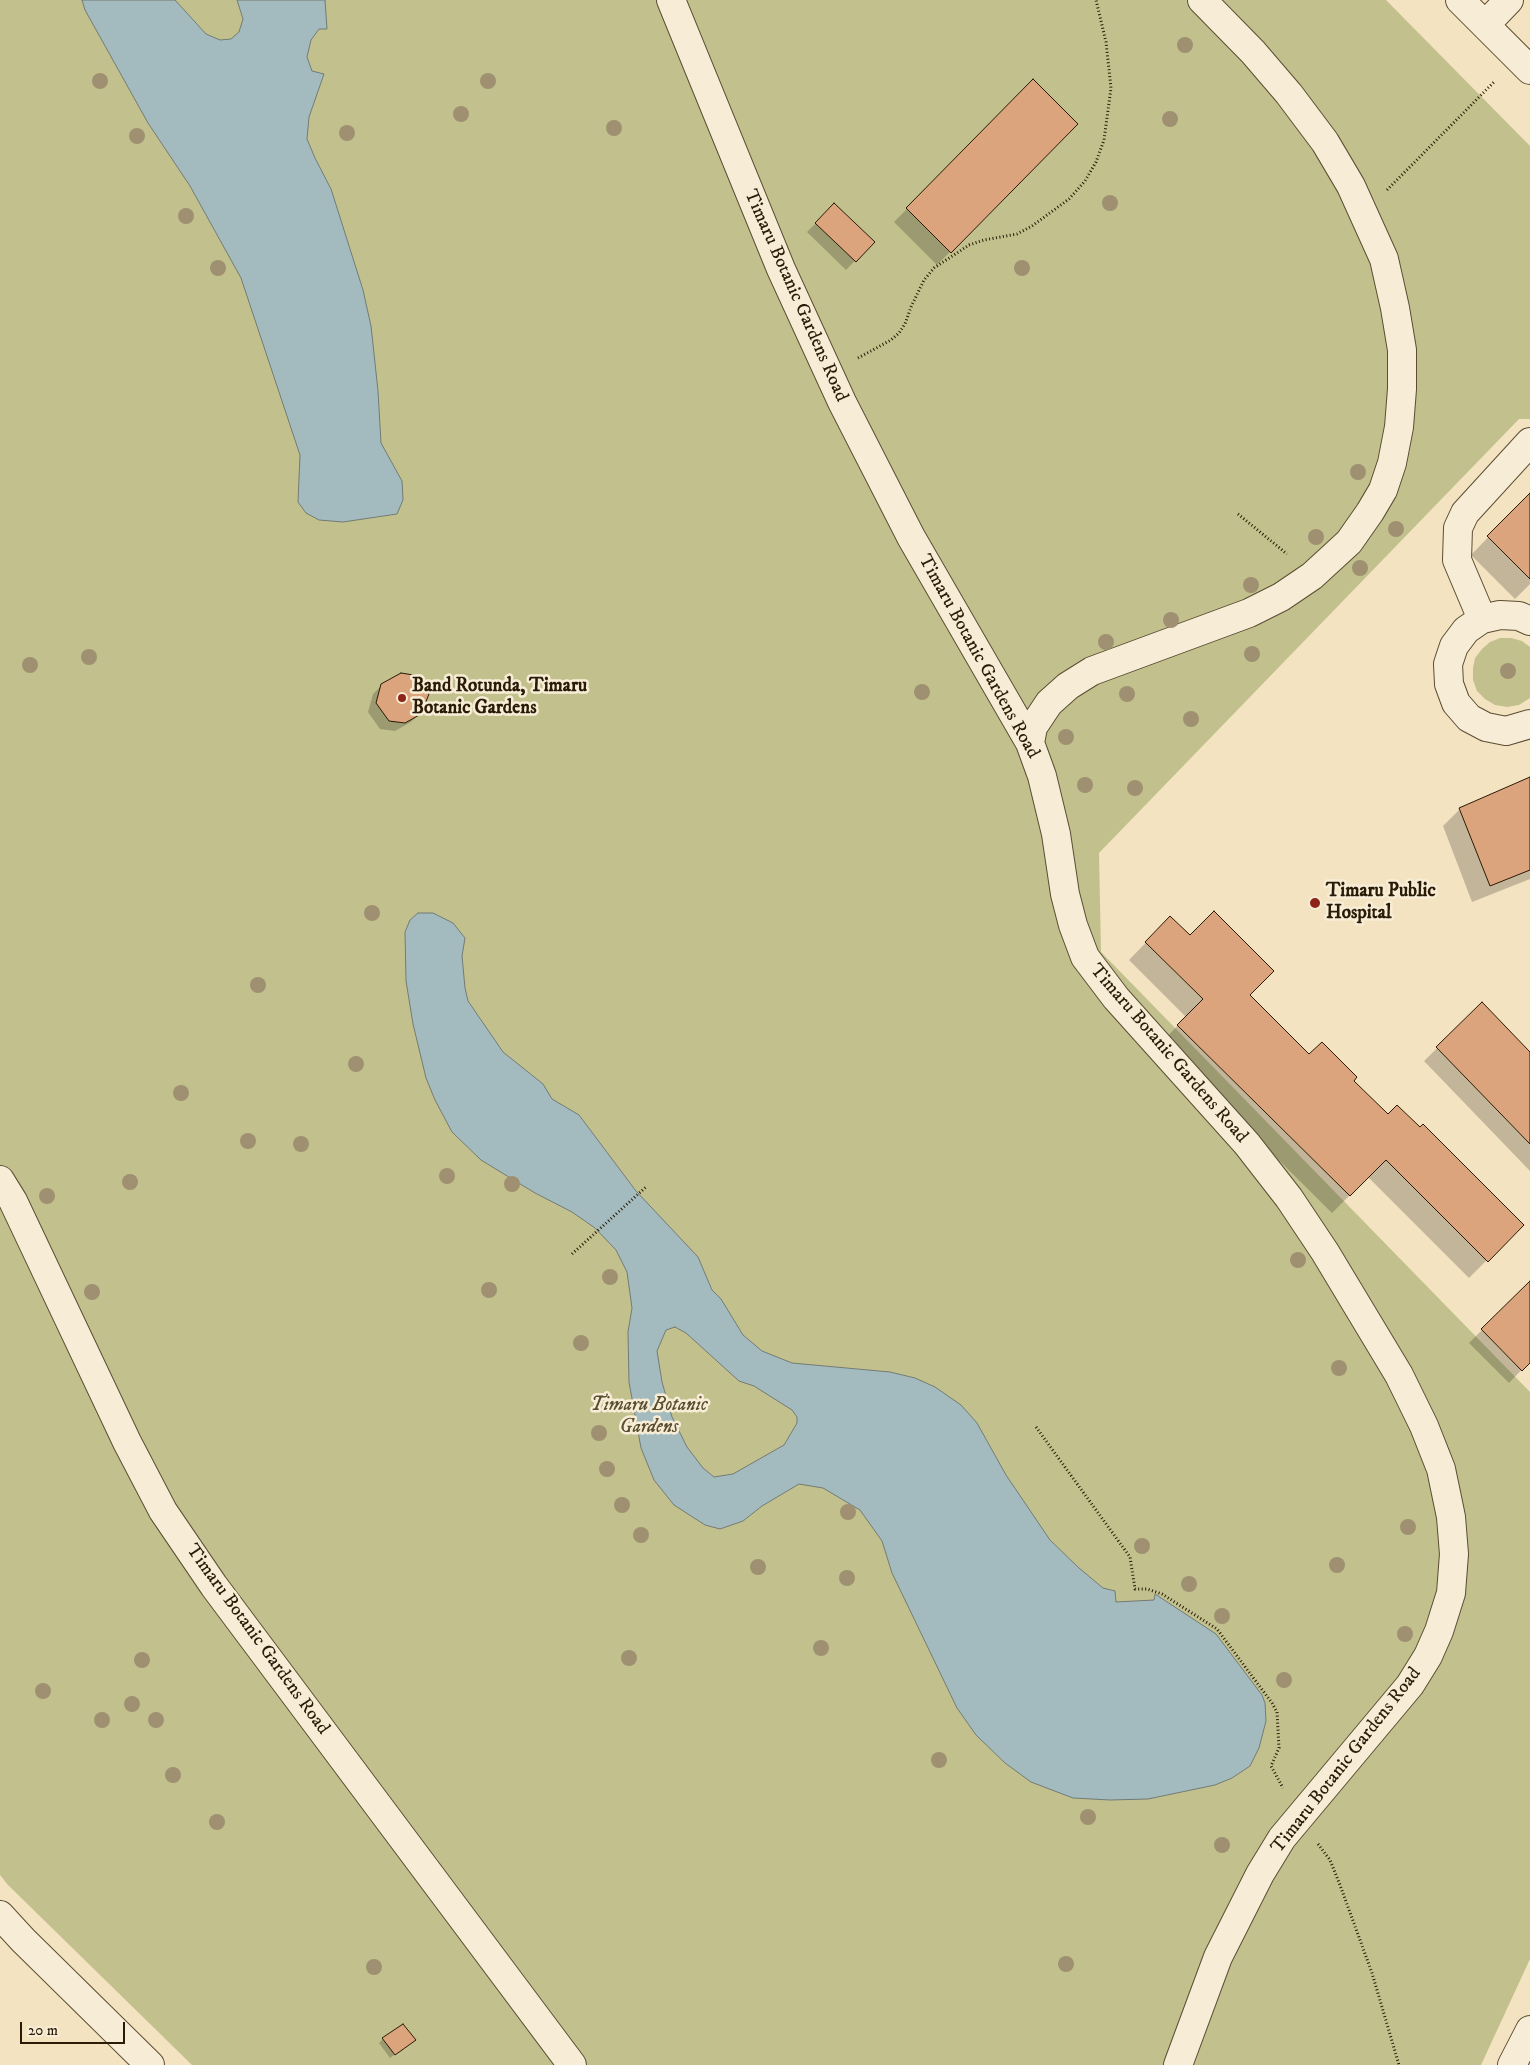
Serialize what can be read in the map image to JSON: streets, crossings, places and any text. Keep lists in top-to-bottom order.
{
  "streets": {
    "street": ["Timaru Botanic Gardens Road"]
  },
  "parks": ["Timaru Botanic Gardens"],
  "places": ["Band Rotunda, Timaru Botanic Gardens", "Timaru Public Hospital"],
  "scale_bar": "20 m"
}
